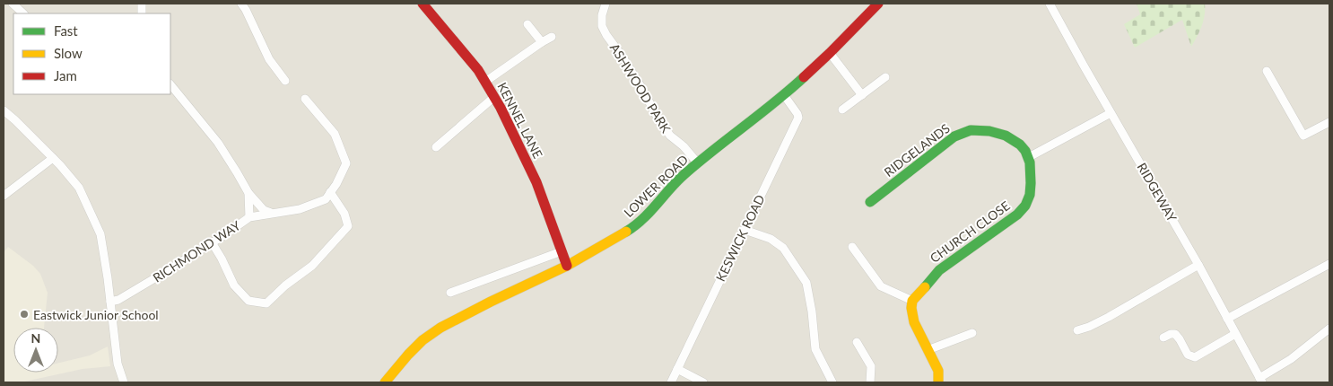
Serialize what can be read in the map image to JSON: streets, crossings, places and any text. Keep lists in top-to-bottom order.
{
  "streets": {
    "street": [
      "ASHWOOD PARK",
      "KENNEL LANE",
      "RIDGELANDS",
      "LOWER ROAD",
      "RIDGEWAY",
      "CHURCH CLOSE",
      "KESWICK ROAD",
      "RICHMOND WAY"
    ]
  },
  "crossings": [
    ["ASHWOOD PARK", "LOWER ROAD"],
    ["KENNEL LANE", "LOWER ROAD"],
    ["RIDGELANDS", "CHURCH CLOSE"],
    ["LOWER ROAD", "KESWICK ROAD"]
  ],
  "places": ["Eastwick Junior School"],
  "legend": ["Fast", "Slow", "Jam"],
  "north": "top"
}
